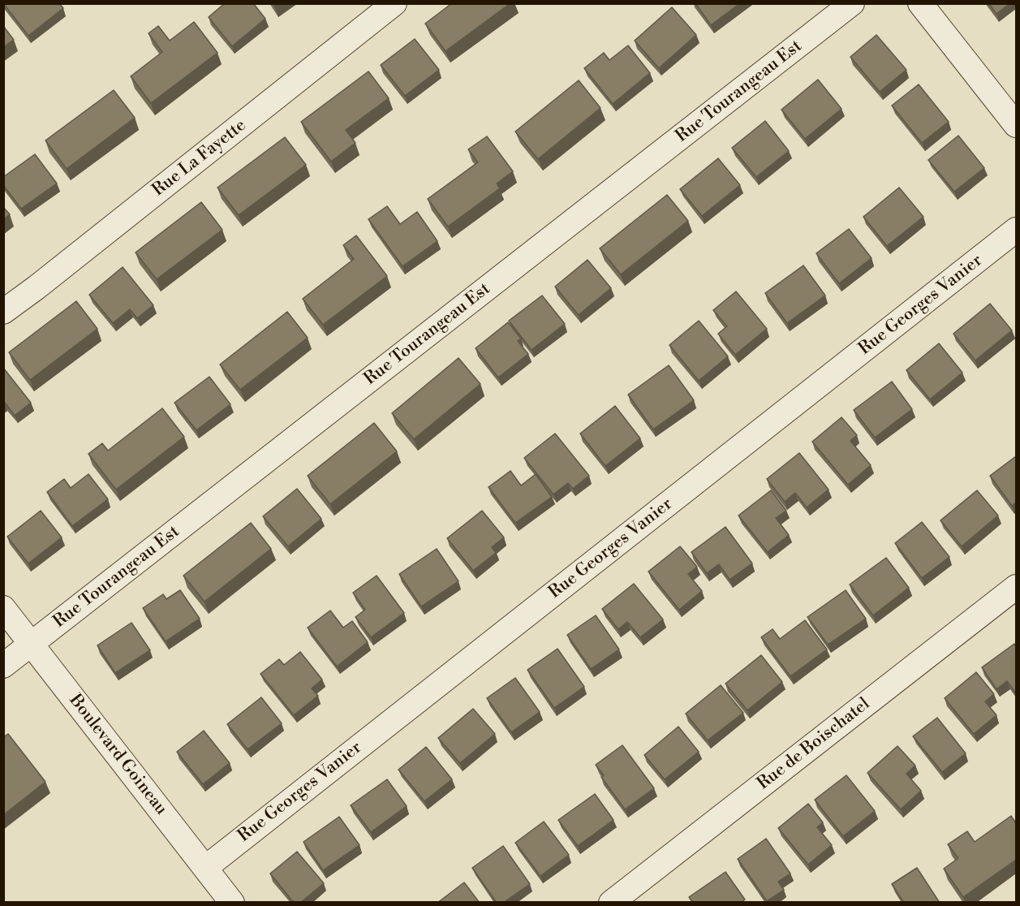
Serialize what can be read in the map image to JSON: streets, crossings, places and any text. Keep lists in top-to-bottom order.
{
  "streets": {
    "street": [
      "Rue Tourangeau Est",
      "Rue La Fayette",
      "Rue Georges Vanier",
      "Rue de Boischatel",
      "Boulevard Goineau"
    ]
  },
  "crossings": [
    ["Rue Tourangeau Est", "Boulevard Goineau"],
    ["Rue Georges Vanier", "Boulevard Goineau"]
  ]
}
